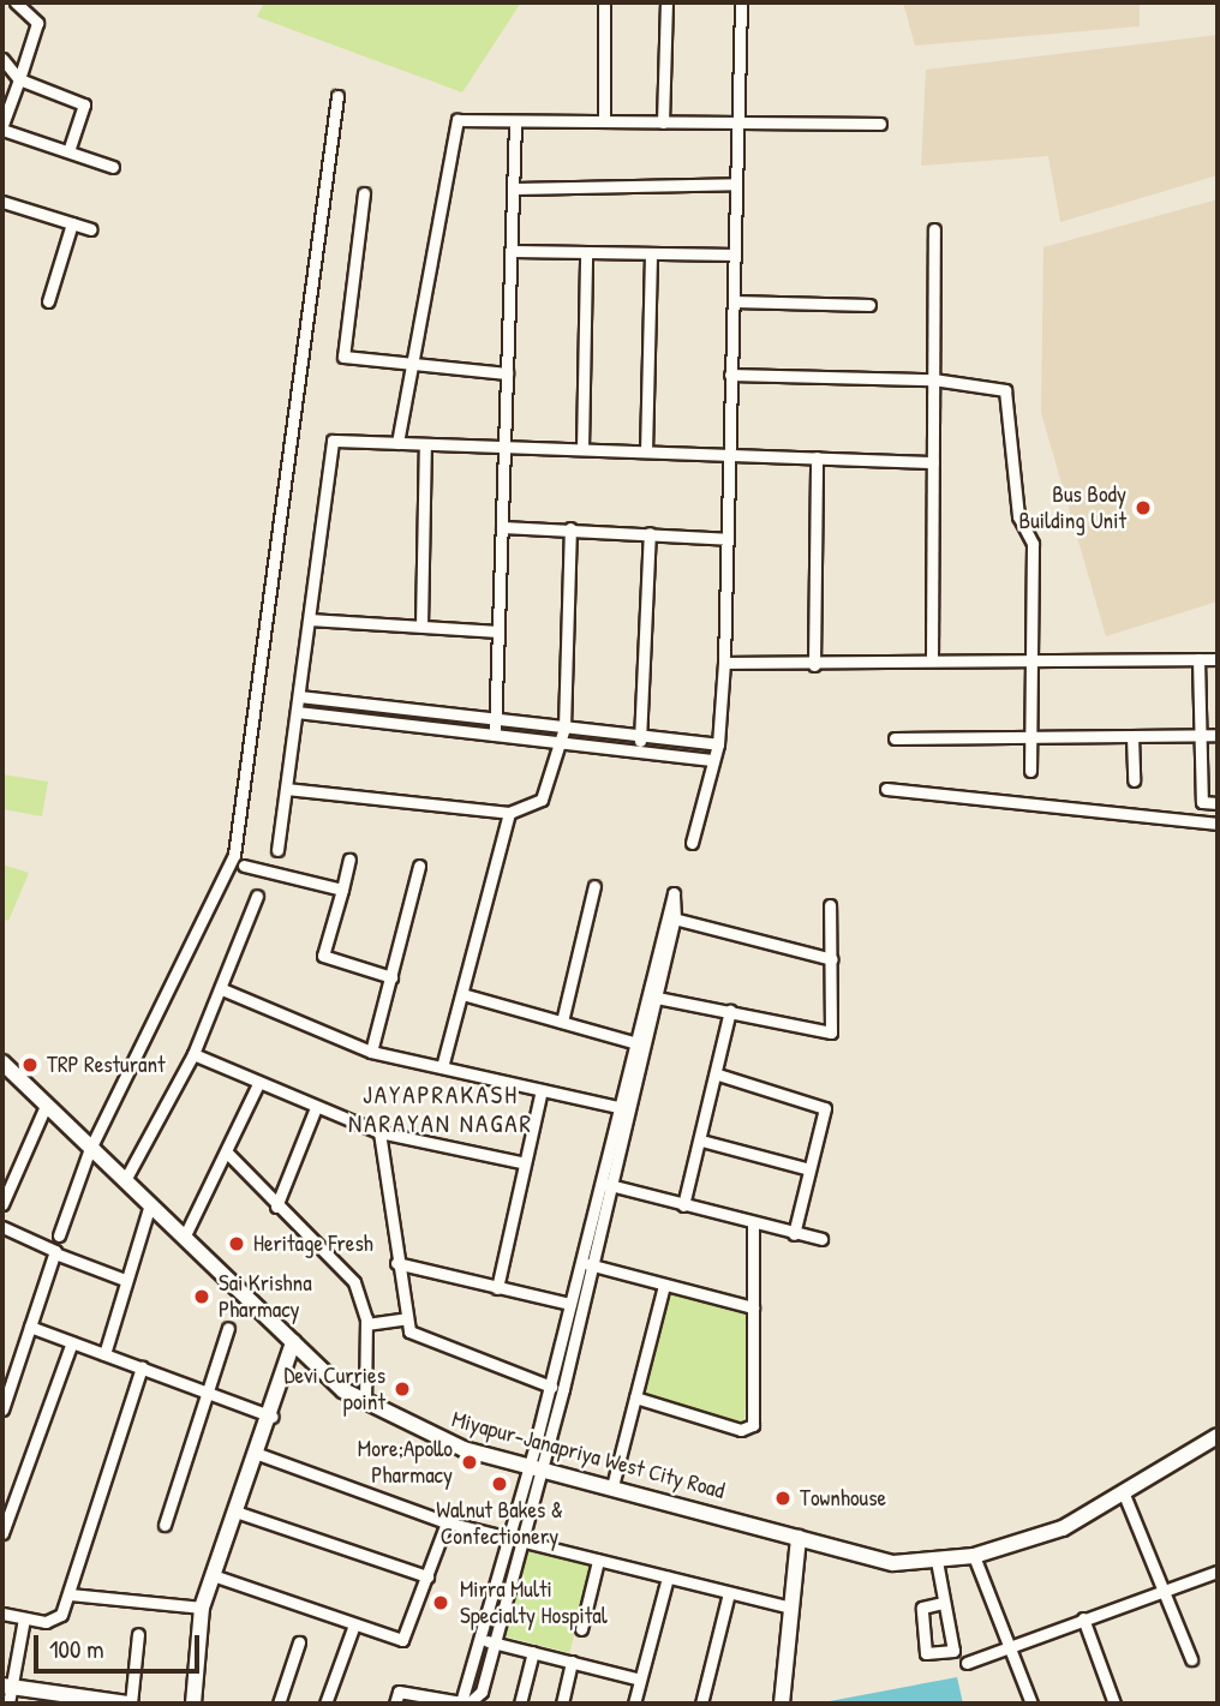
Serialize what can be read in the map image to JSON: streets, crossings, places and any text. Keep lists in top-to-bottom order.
{
  "streets": {
    "street": ["Miyapur-Janapriya West City Road"]
  },
  "districts": ["JAYAPRAKASH NARAYAN NAGAR"],
  "places": [
    "Bus Body Building Unit",
    "TRP Resturant",
    "Heritage Fresh",
    "Sai Krishna Pharmacy",
    "Devi Curries point",
    "More;Apollo Pharmacy",
    "Walnut Bakes & Confectionery",
    "Townhouse",
    "Mirra Multi Specialty Hospital"
  ],
  "scale_bar": "100 m"
}
